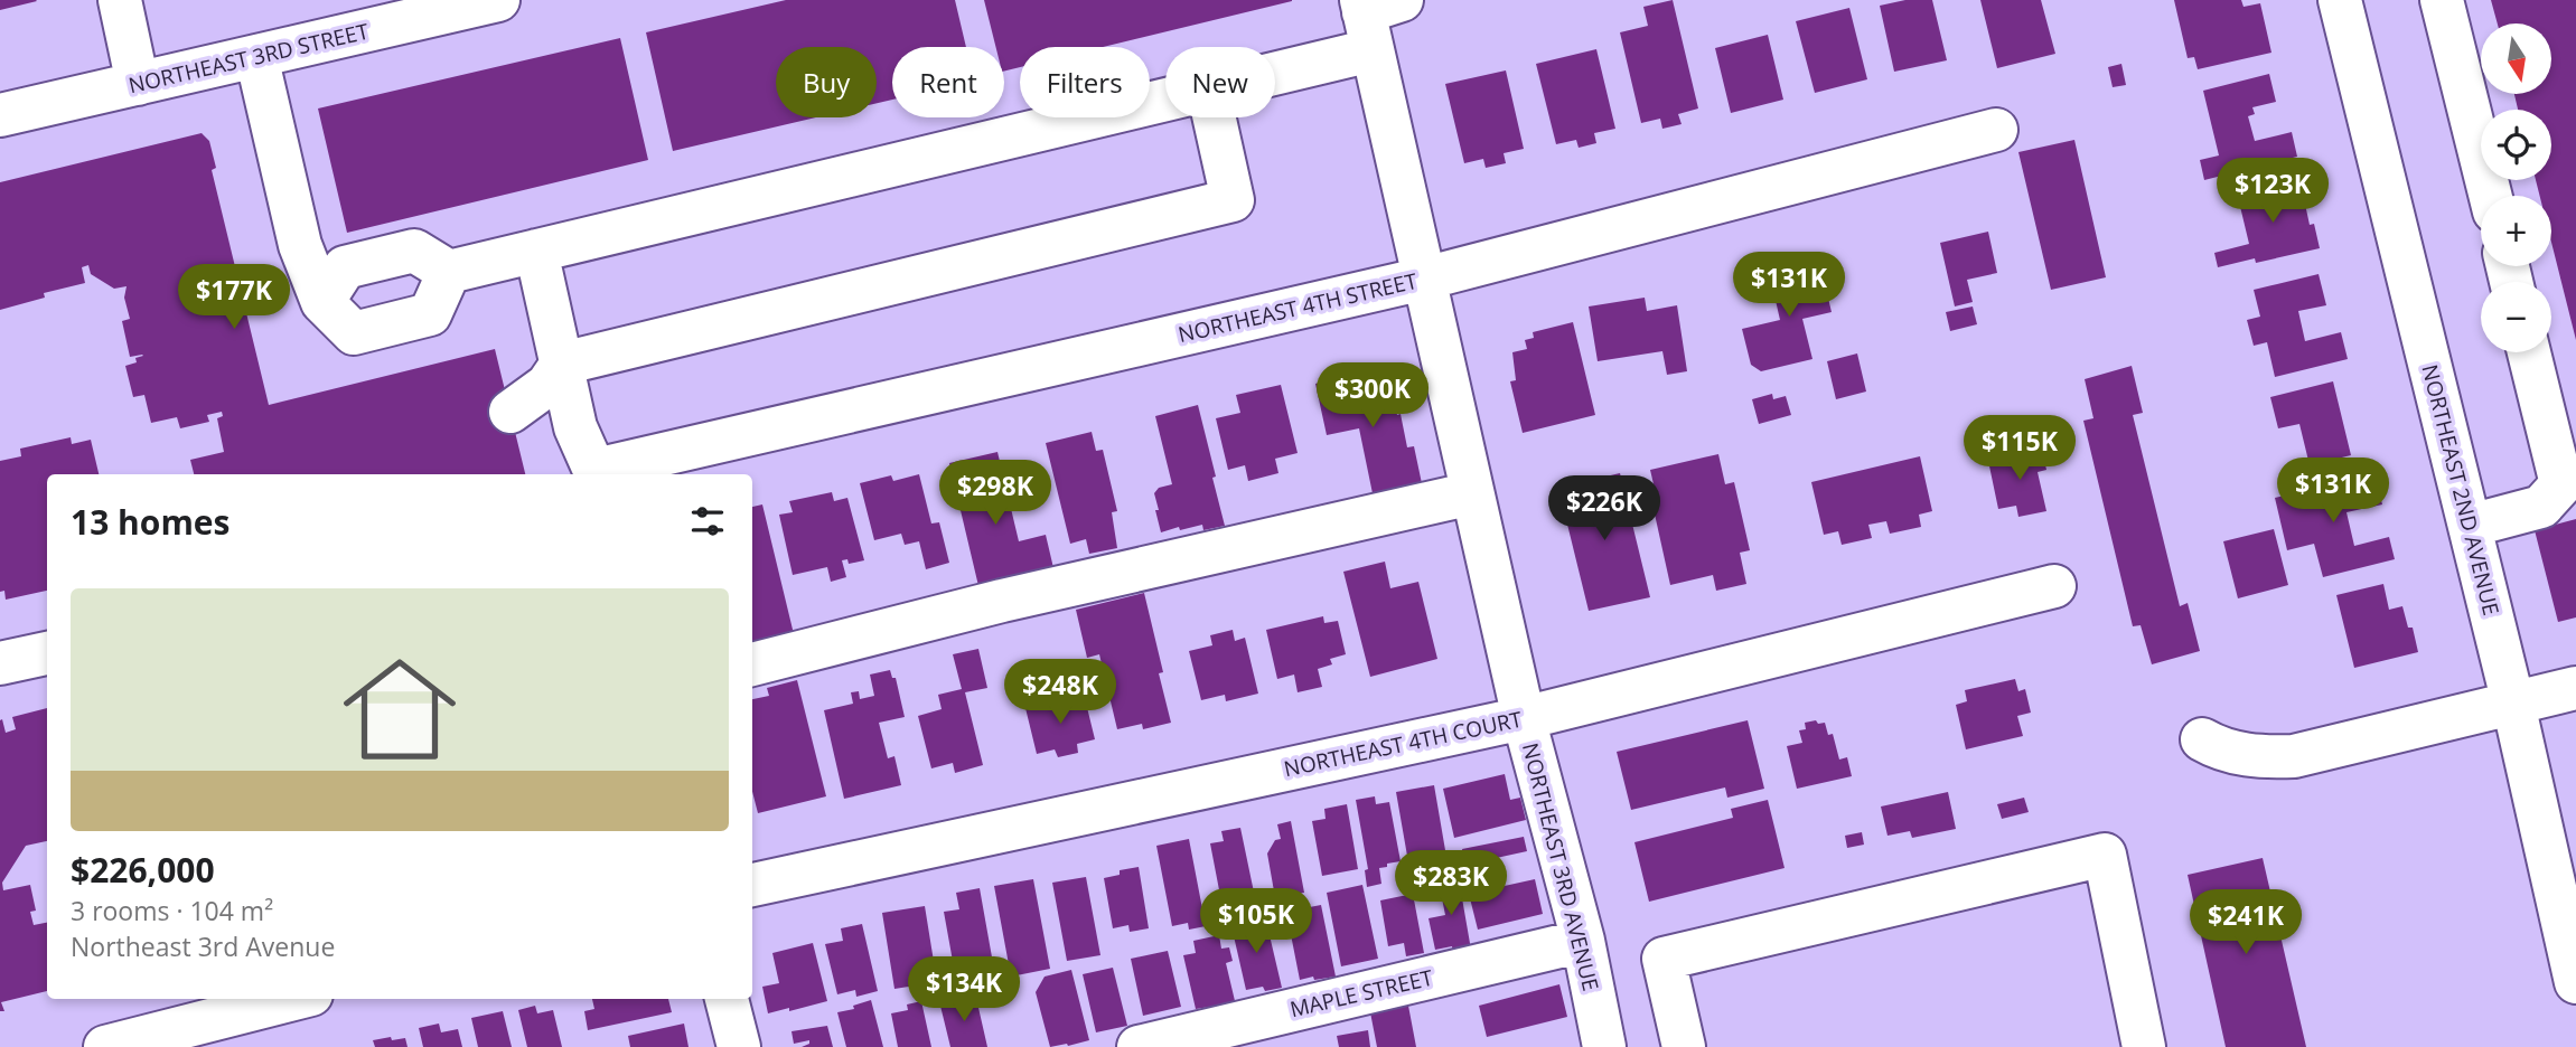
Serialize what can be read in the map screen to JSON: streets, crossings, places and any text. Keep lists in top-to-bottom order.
{
  "streets": {
    "street": [
      "NORTHEAST 3RD STREET",
      "NORTHEAST 4TH STREET",
      "NORTHEAST 2ND AVENUE",
      "NORTHEAST 4TH COURT",
      "NORTHEAST 3RD AVENUE",
      "MAPLE STREET"
    ]
  },
  "crossings": [
    ["NORTHEAST 4TH STREET", "NORTHEAST 3RD AVENUE"],
    ["NORTHEAST 4TH COURT", "NORTHEAST 3RD AVENUE"],
    ["NORTHEAST 3RD AVENUE", "MAPLE STREET"]
  ],
  "north": "bottom",
  "page": {
    "map_buttons": ["+", "−"],
    "chip": [
      "Buy",
      "Rent",
      "Filters",
      "New"
    ],
    "price": [
      "$123K",
      "$131K",
      "$177K",
      "$300K",
      "$115K",
      "$131K",
      "$298K",
      "$226K",
      "$248K",
      "$283K",
      "$105K",
      "$241K",
      "$134K"
    ],
    "heading": "13 homes",
    "list": [
      {
        "name": "$226,000",
        "note": "3 rooms · 104 m² · Northeast 3rd Avenue"
      }
    ]
  }
}
